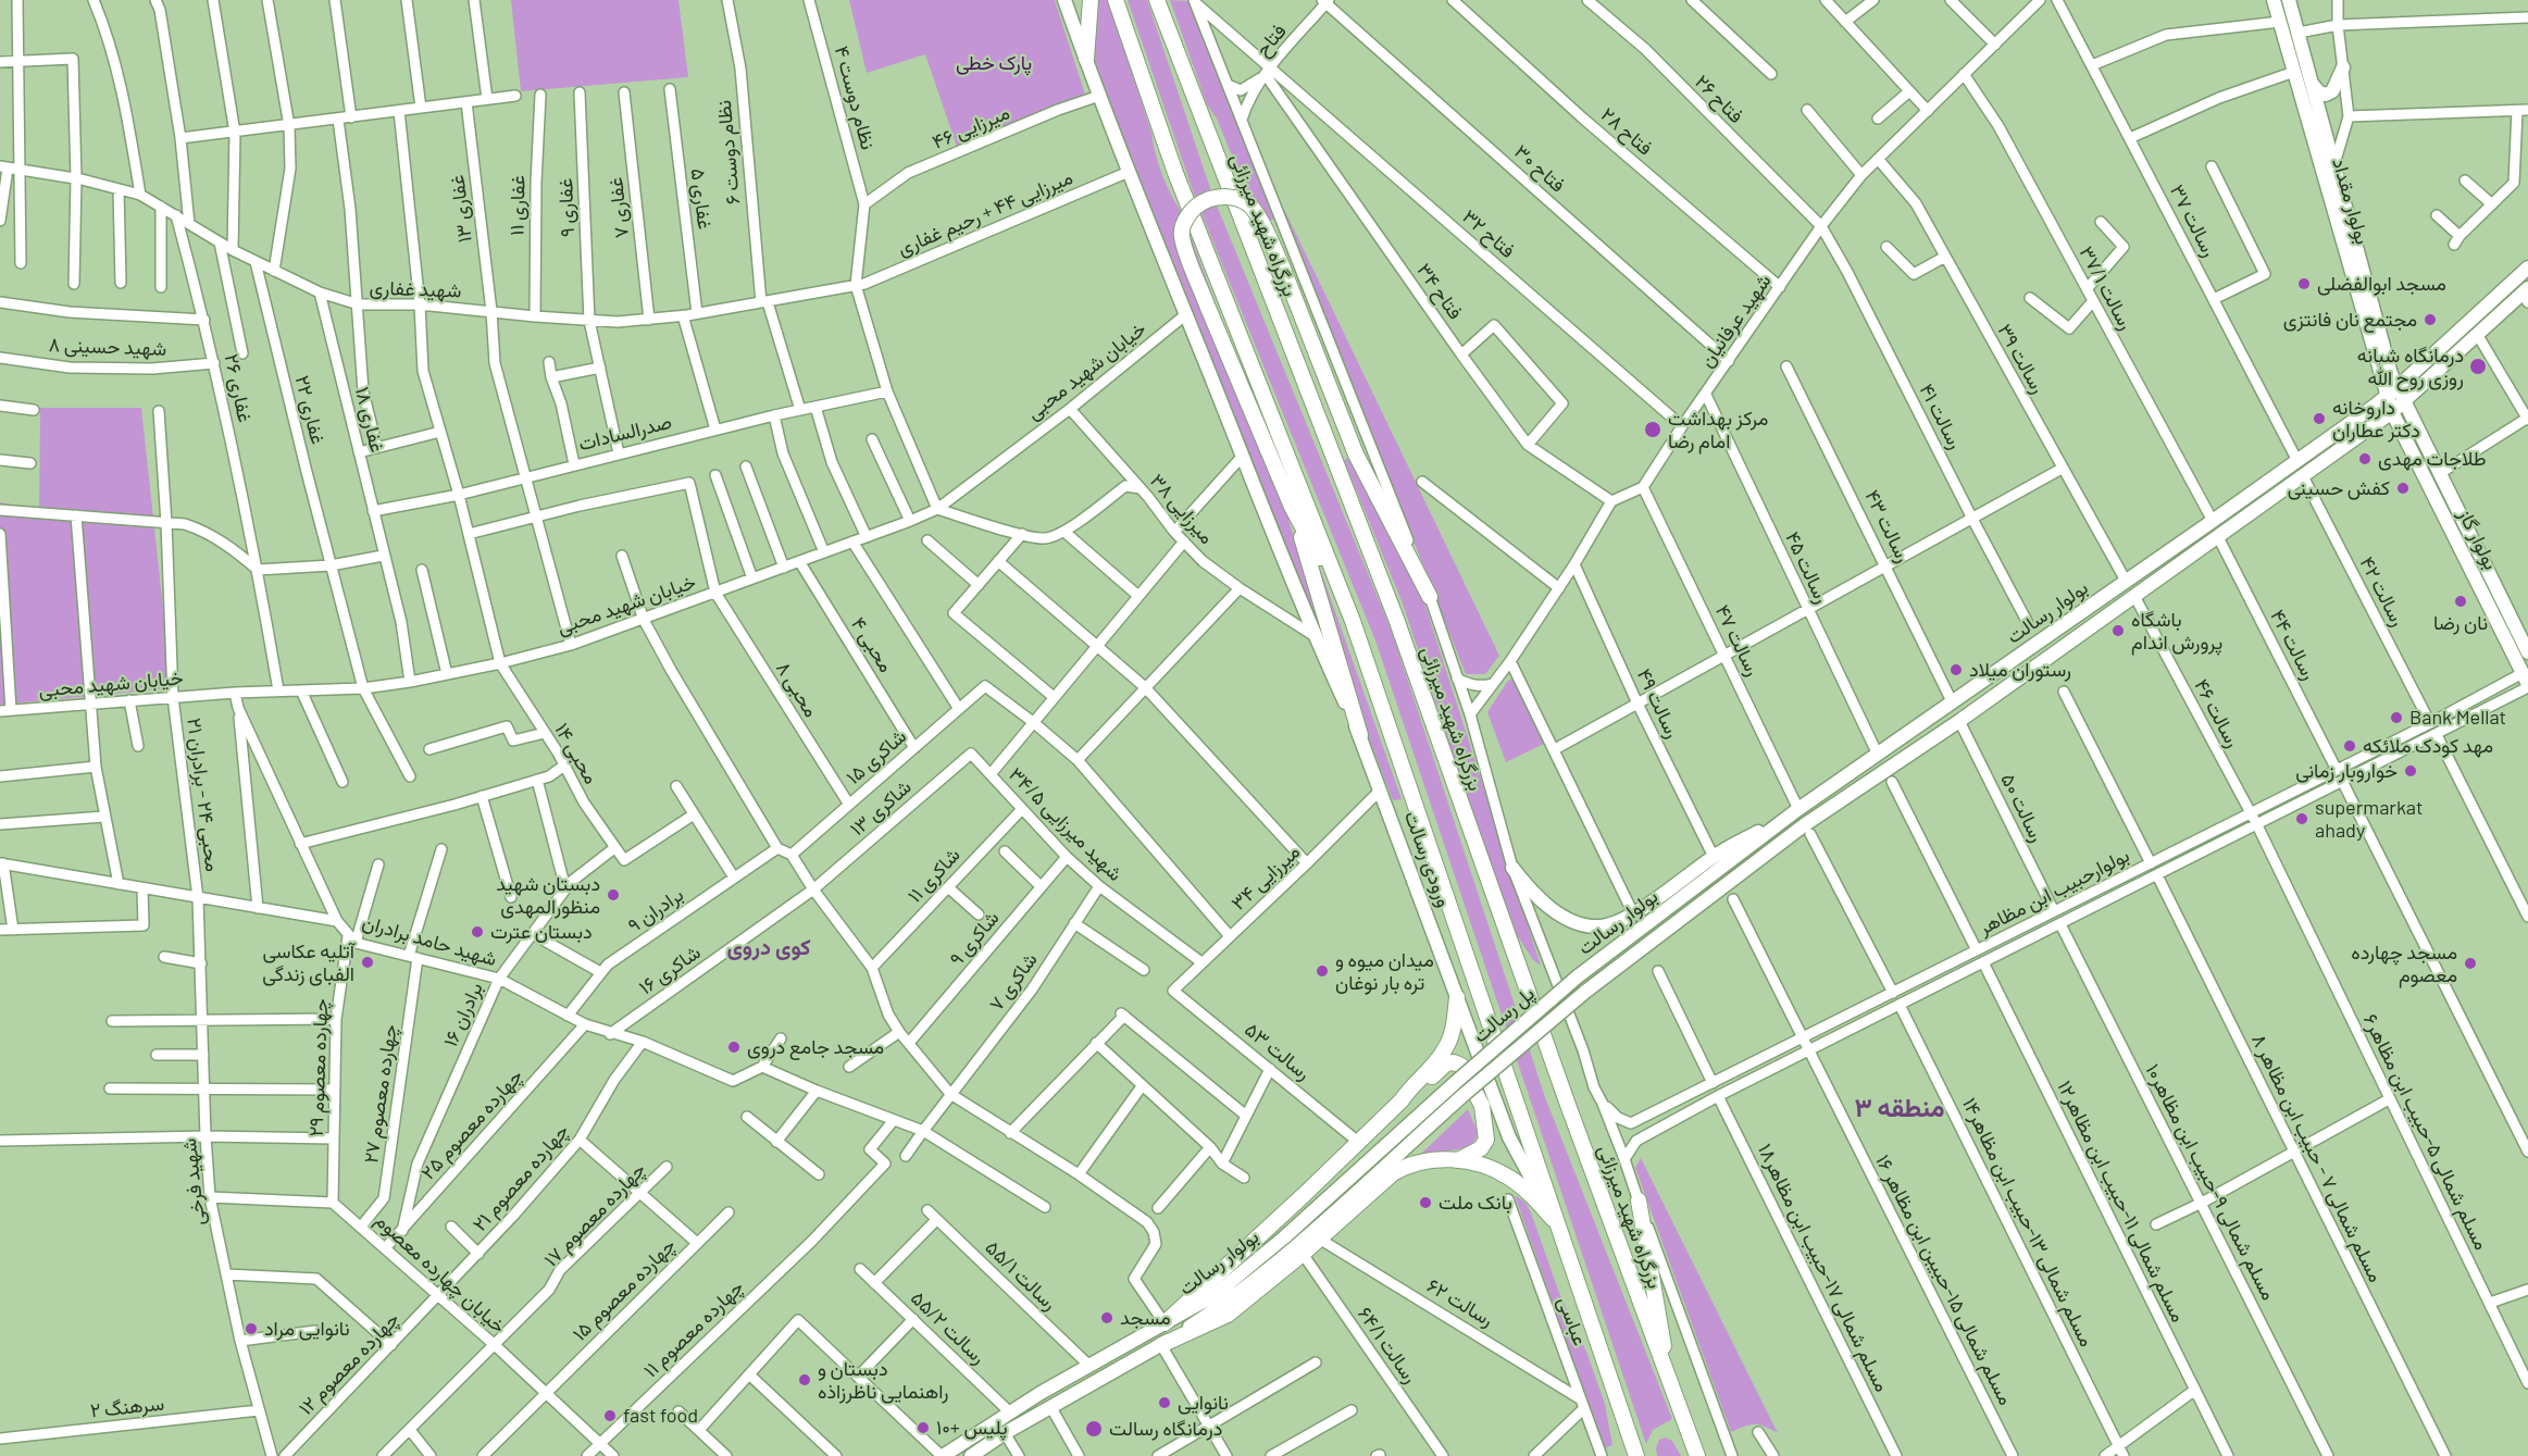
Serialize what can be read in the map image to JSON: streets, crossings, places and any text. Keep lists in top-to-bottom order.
{
  "streets": {
    "highway": ["بزرگراه شهید میرزائی"],
    "main road": [
      "بولوار مقداد",
      "بولوار گاز",
      "بولوار رسالت",
      "ورودی رسالت",
      "پل رسالت"
    ],
    "street": [
      "فتاح",
      "نظام دوست ۴",
      "فتاح ۲۶",
      "میرزایی ۴۶",
      "فتاح ۲۸",
      "نظام دوست ۶",
      "فتاح ۳۰",
      "غفاری ۵",
      "غفاری ۱۱",
      "غفاری ۹",
      "غفاری ۷",
      "غفاری ۱۳",
      "میرزایی ۴۴ + رحیم غفاری",
      "رسالت ۳۷",
      "فتاح ۳۲",
      "رسالت ۳۷/۱",
      "شهید غفاری",
      "فتاح ۳۴",
      "شهید عرفانیان",
      "شهید حسینی ۸",
      "رسالت ۳۹",
      "خیابان شهید محبی",
      "غفاری ۲۶",
      "غفاری ۲۲",
      "رسالت ۴۱",
      "غفاری ۱۸",
      "صدرالسادات",
      "میرزایی ۳۸",
      "رسالت ۴۳",
      "رسالت ۴۵",
      "رسالت ۴۲",
      "رسالت ۴۷",
      "محبی ۴",
      "رسالت ۴۴",
      "محبی ۸",
      "رسالت ۴۹",
      "رسالت ۴۶",
      "محبی ۱۴",
      "شاکری ۱۵",
      "محبی ۲۴ - برادران ۲۱",
      "شاکری ۱۳",
      "رسالت ۵۰",
      "شهید میرزایی ۳۴/۵",
      "شاکری ۱۱",
      "میرزایی ۳۴",
      "بولوارحبیب ابن مظاهر",
      "برادران ۹",
      "شاکری ۹",
      "شهید حامد برادران",
      "شاکری ۱۶",
      "شاکری ۷",
      "برادران ۱۶",
      "رسالت ۵۳",
      "چهارده معصوم ۲۹",
      "چهارده معصوم ۲۷",
      "چهارده معصوم ۲۵",
      "مسلم شمالی ۵-حبیب ابن مظاهر۶",
      "مسلم شمالی ۷ - حبیب ابن مظاهر ۸",
      "چهارده معصوم ۲۱",
      "شهید فرخی",
      "مسلم شمالی ۹-حبیب ابن مظاهر۱۰",
      "مسلم شمالی ۱۱-حبیب ابن مظاهر۱۲",
      "چهارده معصوم ۱۷",
      "مسلم شمالی ۱۳-حبیب ابن مظاهر۱۴",
      "مسلم شمالی ۱۷-حبیب ابن مظاهر۱۸",
      "خیابان چهارده معصوم",
      "رسالت ۵۵/۱",
      "مسلم شمالی ۱۵-حبیبن ابن مظاهر ۱۶",
      "چهارده معصوم ۱۵",
      "رسالت ۶۲",
      "عباسی",
      "رسالت ۵۵/۲",
      "چهارده معصوم ۱۱",
      "رسالت ۶۴/۱",
      "چهارده معصوم ۱۲",
      "سرهنگ ۲"
    ]
  },
  "crossings": [
    ["فتاح", "فتاح ۳۰"],
    ["فتاح", "فتاح ۳۲"],
    ["فتاح", "فتاح ۳۴"],
    ["نظام دوست ۴", "میرزایی ۴۶"],
    ["فتاح ۲۶", "شهید عرفانیان"],
    ["فتاح ۲۶", "رسالت ۴۱"],
    ["میرزایی ۴۶", "ورودی رسالت"],
    ["فتاح ۲۸", "شهید عرفانیان"],
    ["نظام دوست ۶", "شهید غفاری"],
    ["نظام دوست ۶", "صدرالسادات"],
    ["فتاح ۳۰", "شهید عرفانیان"],
    ["غفاری ۵", "شهید غفاری"],
    ["بولوار مقداد", "بولوار گاز"],
    ["بولوار مقداد", "بولوار رسالت"],
    ["غفاری ۱۱", "شهید غفاری"],
    ["غفاری ۹", "شهید غفاری"],
    ["غفاری ۹", "صدرالسادات"],
    ["غفاری ۷", "شهید غفاری"],
    ["غفاری ۱۳", "شهید غفاری"],
    ["غفاری ۱۳", "خیابان شهید محبی"],
    ["غفاری ۱۳", "صدرالسادات"],
    ["غفاری ۱۳", "محبی ۸"],
    ["میرزایی ۴۴ + رحیم غفاری", "شهید غفاری"],
    ["میرزایی ۴۴ + رحیم غفاری", "ورودی رسالت"],
    ["رسالت ۳۷", "بولوار رسالت"],
    ["فتاح ۳۲", "فتاح ۳۴"],
    ["فتاح ۳۲", "شهید عرفانیان"],
    ["رسالت ۳۷/۱", "شهید عرفانیان"],
    ["رسالت ۳۷/۱", "بولوار رسالت"],
    ["شهید غفاری", "غفاری ۲۶"],
    ["شهید غفاری", "غفاری ۲۲"],
    ["شهید غفاری", "غفاری ۱۸"],
    ["شهید غفاری", "محبی ۱۴"],
    ["شهید عرفانیان", "رسالت ۳۹"],
    ["شهید عرفانیان", "رسالت ۴۱"],
    ["شهید عرفانیان", "رسالت ۴۵"],
    ["شهید عرفانیان", "رسالت ۴۷"],
    ["شهید حسینی ۸", "غفاری ۲۶"],
    ["رسالت ۳۹", "بولوار رسالت"],
    ["خیابان شهید محبی", "غفاری ۲۶"],
    ["خیابان شهید محبی", "غفاری ۲۲"],
    ["خیابان شهید محبی", "غفاری ۱۸"],
    ["خیابان شهید محبی", "میرزایی ۳۸"],
    ["خیابان شهید محبی", "محبی ۴"],
    ["خیابان شهید محبی", "محبی ۸"],
    ["خیابان شهید محبی", "محبی ۱۴"],
    ["خیابان شهید محبی", "محبی ۲۴ - برادران ۲۱"],
    ["خیابان شهید محبی", "ورودی رسالت"],
    ["خیابان شهید محبی", "شهید حامد برادران"],
    ["غفاری ۱۸", "صدرالسادات"],
    ["صدرالسادات", "محبی ۱۴"],
    ["میرزایی ۳۸", "ورودی رسالت"],
    ["رسالت ۴۳", "بولوار رسالت"],
    ["بولوار گاز", "بولوار رسالت"],
    ["بولوار گاز", "بولوارحبیب ابن مظاهر"],
    ["رسالت ۴۵", "بولوار رسالت"],
    ["رسالت ۴۲", "بولوار رسالت"],
    ["رسالت ۴۲", "بولوارحبیب ابن مظاهر"],
    ["بولوار رسالت", "رسالت ۴۷"],
    ["بولوار رسالت", "رسالت ۴۴"],
    ["بولوار رسالت", "رسالت ۴۶"],
    ["بولوار رسالت", "رسالت ۵۰"],
    ["بولوار رسالت", "پل رسالت"],
    ["بولوار رسالت", "رسالت ۵۵/۱"],
    ["بولوار رسالت", "رسالت ۵۵/۲"],
    ["محبی ۴", "شاکری ۱۵"],
    ["رسالت ۴۴", "بولوارحبیب ابن مظاهر"],
    ["محبی ۸", "شاکری ۱۵"],
    ["رسالت ۴۶", "بولوارحبیب ابن مظاهر"],
    ["رسالت ۴۶", "مسلم شمالی ۵-حبیب ابن مظاهر۶"],
    ["محبی ۱۴", "برادران ۱۶"],
    ["محبی ۲۴ - برادران ۲۱", "شهید فرخی"],
    ["شاکری ۱۳", "شهید میرزایی ۳۴/۵"],
    ["شاکری ۱۳", "شاکری ۱۶"],
    ["رسالت ۵۰", "بولوارحبیب ابن مظاهر"],
    ["شهید میرزایی ۳۴/۵", "شاکری ۱۱"],
    ["شهید میرزایی ۳۴/۵", "میرزایی ۳۴"],
    ["شهید میرزایی ۳۴/۵", "شاکری ۹"],
    ["شهید میرزایی ۳۴/۵", "شاکری ۷"],
    ["ورودی رسالت", "میرزایی ۳۴"],
    ["میرزایی ۳۴", "رسالت ۵۳"],
    ["بولوارحبیب ابن مظاهر", "مسلم شمالی ۵-حبیب ابن مظاهر۶"],
    ["بولوارحبیب ابن مظاهر", "مسلم شمالی ۷ - حبیب ابن مظاهر ۸"],
    ["بولوارحبیب ابن مظاهر", "مسلم شمالی ۹-حبیب ابن مظاهر۱۰"],
    ["بولوارحبیب ابن مظاهر", "مسلم شمالی ۱۱-حبیب ابن مظاهر۱۲"],
    ["بولوارحبیب ابن مظاهر", "مسلم شمالی ۱۳-حبیب ابن مظاهر۱۴"],
    ["بولوارحبیب ابن مظاهر", "مسلم شمالی ۱۷-حبیب ابن مظاهر۱۸"],
    ["بولوارحبیب ابن مظاهر", "مسلم شمالی ۱۵-حبیبن ابن مظاهر ۱۶"],
    ["برادران ۹", "شهید حامد برادران"],
    ["شهید حامد برادران", "شاکری ۱۶"],
    ["شهید حامد برادران", "برادران ۱۶"],
    ["شهید حامد برادران", "چهارده معصوم ۲۹"],
    ["شهید حامد برادران", "چهارده معصوم ۲۷"],
    ["شهید حامد برادران", "چهارده معصوم ۲۵"],
    ["شهید حامد برادران", "چهارده معصوم ۲۱"],
    ["برادران ۱۶", "چهارده معصوم ۲۵"],
    ["چهارده معصوم ۲۹", "خیابان چهارده معصوم"],
    ["چهارده معصوم ۲۷", "خیابان چهارده معصوم"],
    ["چهارده معصوم ۲۵", "خیابان چهارده معصوم"],
    ["چهارده معصوم ۲۱", "خیابان چهارده معصوم"],
    ["چهارده معصوم ۲۱", "چهارده معصوم ۱۲"],
    ["شهید فرخی", "سرهنگ ۲"],
    ["چهارده معصوم ۱۷", "خیابان چهارده معصوم"],
    ["خیابان چهارده معصوم", "چهارده معصوم ۱۵"],
    ["خیابان چهارده معصوم", "چهارده معصوم ۱۱"],
    ["خیابان چهارده معصوم", "چهارده معصوم ۱۲"],
    ["رسالت ۶۲", "عباسی"]
  ],
  "districts": ["کوی دروی", "منطقه ۳"],
  "parks": ["پارک خطی"],
  "places": [
    "مسجد ابوالفضلی",
    "مجتمع نان فانتزی",
    "درمانگاه شبانه روزی روح الله",
    "داروخانه دکتر عطاران",
    "مرکز بهداشت امام رضا",
    "طلاجات مهدی",
    "کفش حسینی",
    "نان رضا",
    "باشگاه پرورش اندام",
    "رستوران میلاد",
    "Bank Mellat",
    "مهد کودک ملائکه",
    "خواروبار زمانی",
    "supermarkat ahady",
    "دبستان شهید منظورالمهدی",
    "دبستان عترت",
    "آتلیه عکاسی الفبای زندگی",
    "مسجد چهارده معصوم",
    "میدان میوه و تره بار نوغان",
    "مسجد جامع دروی",
    "بانک ملت",
    "مسجد",
    "نانوایی مراد",
    "دبستان و راهنمایی ناظرزاذه",
    "نانوایی",
    "fast food",
    "پلیس +۱۰",
    "درمانگاه رسالت"
  ]
}
